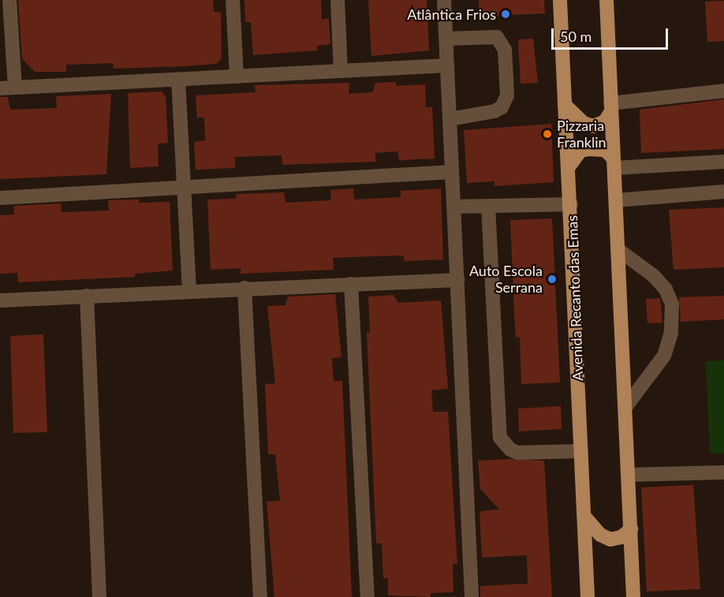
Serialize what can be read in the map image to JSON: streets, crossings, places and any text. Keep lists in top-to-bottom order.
{
  "streets": {
    "main road": ["Avenida Recanto das Emas"]
  },
  "places": ["Atlântica Frios", "Pizzaria Franklin", "Auto Escola Serrana"],
  "scale_bar": "50 m"
}
